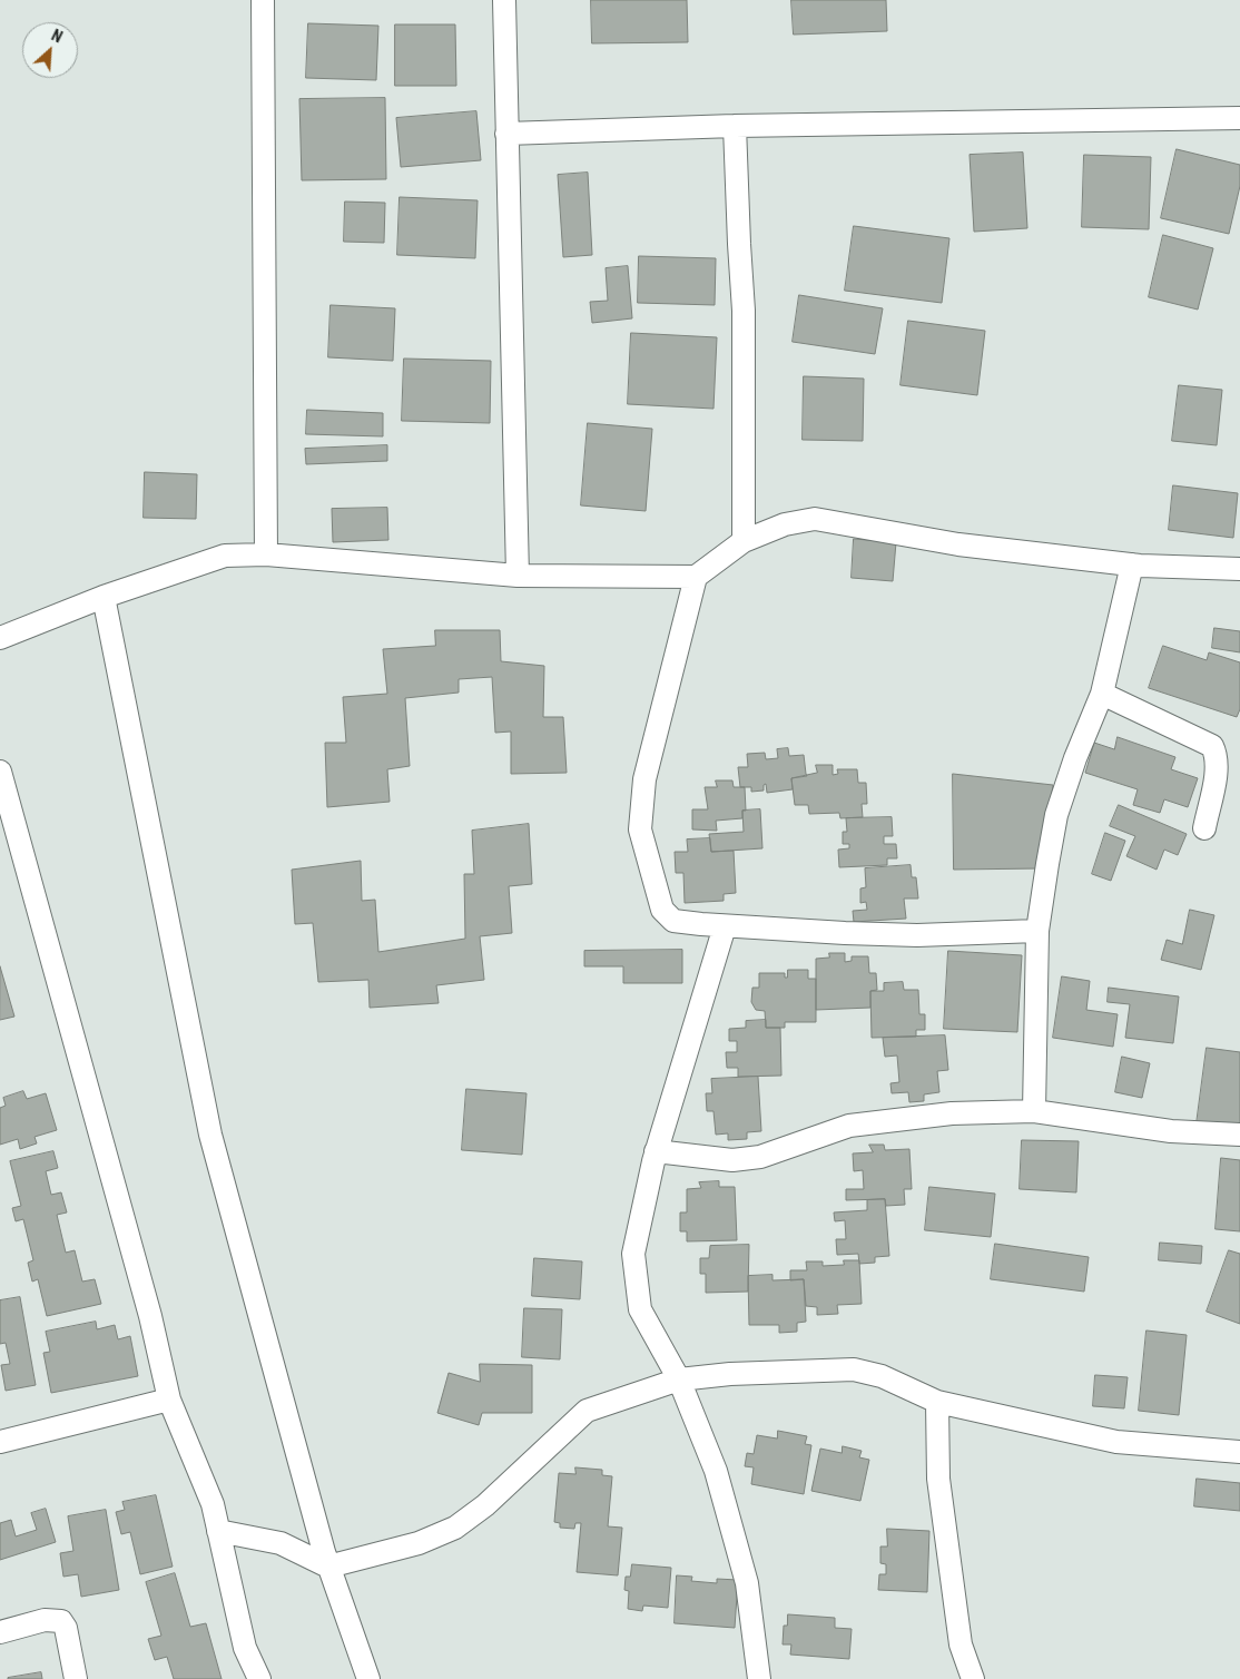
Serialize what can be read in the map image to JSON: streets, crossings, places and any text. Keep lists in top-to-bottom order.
{
  "north": "top right"
}
